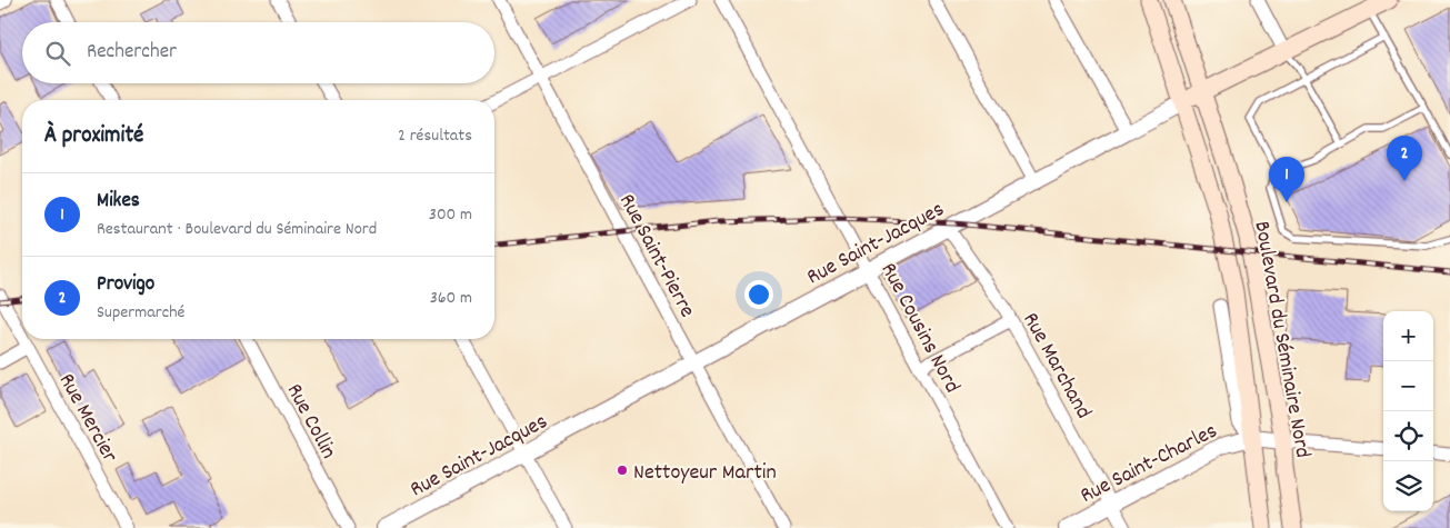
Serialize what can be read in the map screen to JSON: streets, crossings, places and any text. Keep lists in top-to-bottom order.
{
  "streets": {
    "main road": ["Rue Saint-Jacques", "Boulevard du Séminaire Nord"],
    "street": [
      "Rue Saint-Pierre",
      "Rue Cousins Nord",
      "Rue Marchand",
      "Rue Mercier",
      "Rue Collin",
      "Rue Saint-Charles"
    ]
  },
  "crossings": [
    ["Rue Saint-Jacques", "Rue Saint-Pierre"],
    ["Rue Saint-Jacques", "Rue Cousins Nord"],
    ["Rue Saint-Jacques", "Boulevard du Séminaire Nord"],
    ["Rue Saint-Jacques", "Rue Marchand"],
    ["Boulevard du Séminaire Nord", "Rue Saint-Charles"],
    ["Rue Marchand", "Rue Saint-Charles"]
  ],
  "places": ["Nettoyeur Martin"],
  "page": {
    "search": "Rechercher",
    "heading": ["À proximité", "2 résultats"],
    "pins": ["2", "1"],
    "list": [
      {
        "mark": "1",
        "name": "Mikes",
        "note": "Restaurant · Boulevard du Séminaire Nord",
        "value": "300 m"
      },
      {
        "mark": "2",
        "name": "Provigo",
        "note": "Supermarché",
        "value": "360 m"
      }
    ],
    "map_buttons": ["+", "−"]
  }
}
